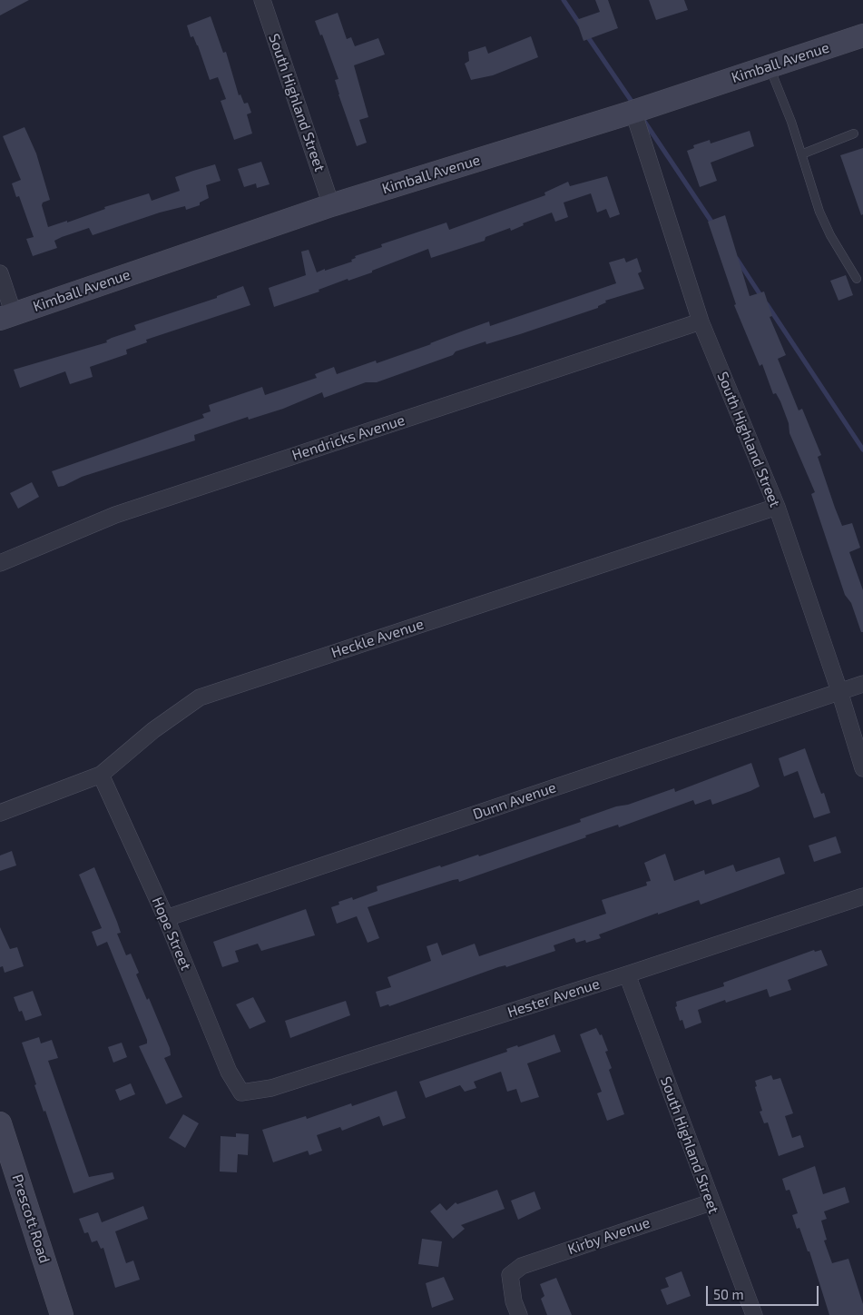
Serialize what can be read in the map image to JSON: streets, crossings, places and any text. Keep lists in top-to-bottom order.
{
  "streets": {
    "main road": ["Kimball Avenue", "Prescott Road"],
    "street": [
      "South Highland Street",
      "Hendricks Avenue",
      "Heckle Avenue",
      "Dunn Avenue",
      "Hope Street",
      "Hester Avenue",
      "Kirby Avenue"
    ]
  },
  "crossings": [
    ["Kimball Avenue", "South Highland Street"],
    ["South Highland Street", "Hendricks Avenue"],
    ["South Highland Street", "Heckle Avenue"],
    ["South Highland Street", "Dunn Avenue"],
    ["South Highland Street", "Hester Avenue"],
    ["South Highland Street", "Kirby Avenue"],
    ["Heckle Avenue", "Hope Street"],
    ["Dunn Avenue", "Hope Street"],
    ["Hope Street", "Hester Avenue"]
  ],
  "scale_bar": "50 m"
}
